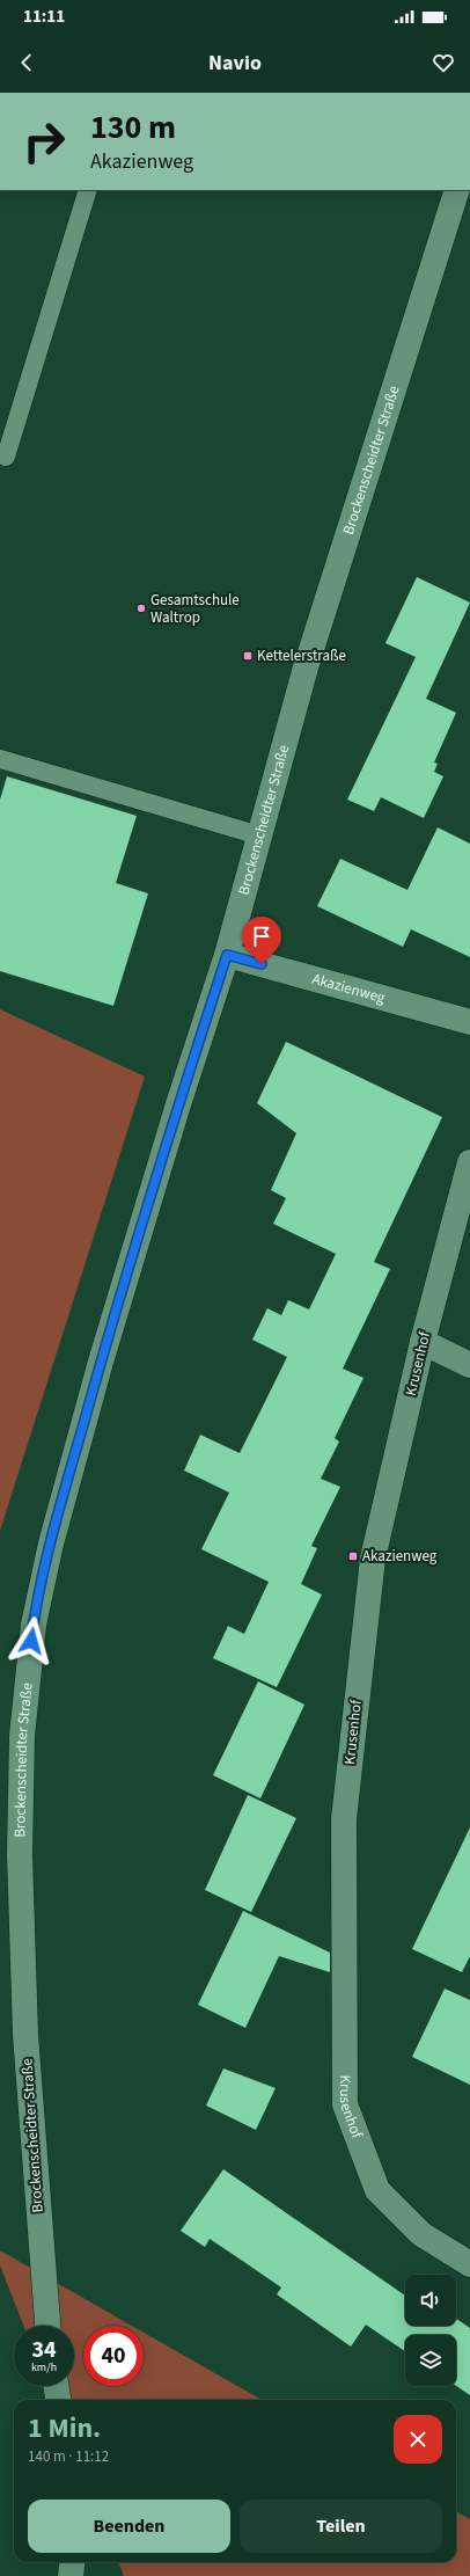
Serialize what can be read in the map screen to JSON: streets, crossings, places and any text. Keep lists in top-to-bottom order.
{
  "streets": {
    "street": ["Brockenscheidter Straße", "Akazienweg", "Krusenhof"]
  },
  "crossings": [
    ["Brockenscheidter Straße", "Akazienweg"]
  ],
  "places": {
    "other": ["Gesamtschule Waltrop"],
    "transit": ["Kettelerstraße", "Akazienweg"]
  },
  "page": {
    "status": "11:11",
    "header": "Navio",
    "turn": ["130 m", "Akazienweg"],
    "speed": "34 km/h",
    "limit": "40",
    "heading": ["1 Min.", "140 m · 11:12"],
    "buttons": ["Beenden", "Teilen"]
  }
}
